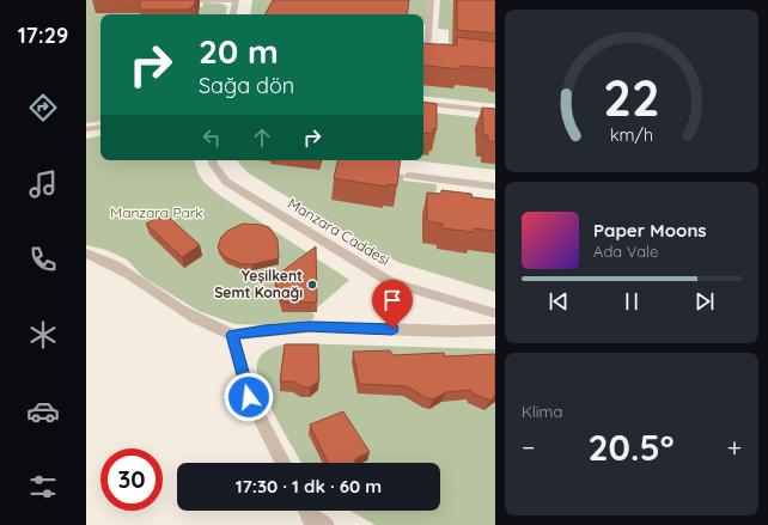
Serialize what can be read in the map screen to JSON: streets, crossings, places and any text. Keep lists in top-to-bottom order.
{
  "streets": {
    "street": ["Manzara Caddesi"]
  },
  "parks": ["Manzara Park"],
  "places": ["Yeşilkent Semt Konağı"],
  "page": {
    "tabs": "17:29",
    "turn": ["20 m", "Sağa dön"],
    "song": ["Paper Moons", "Ada Vale"],
    "tile": "Klima",
    "heat": ["−", "20.5°", "+"],
    "limit": "30",
    "trip": "17:30 · 1 dk · 60 m",
    "gauge": ["22", "km/h"]
  }
}
